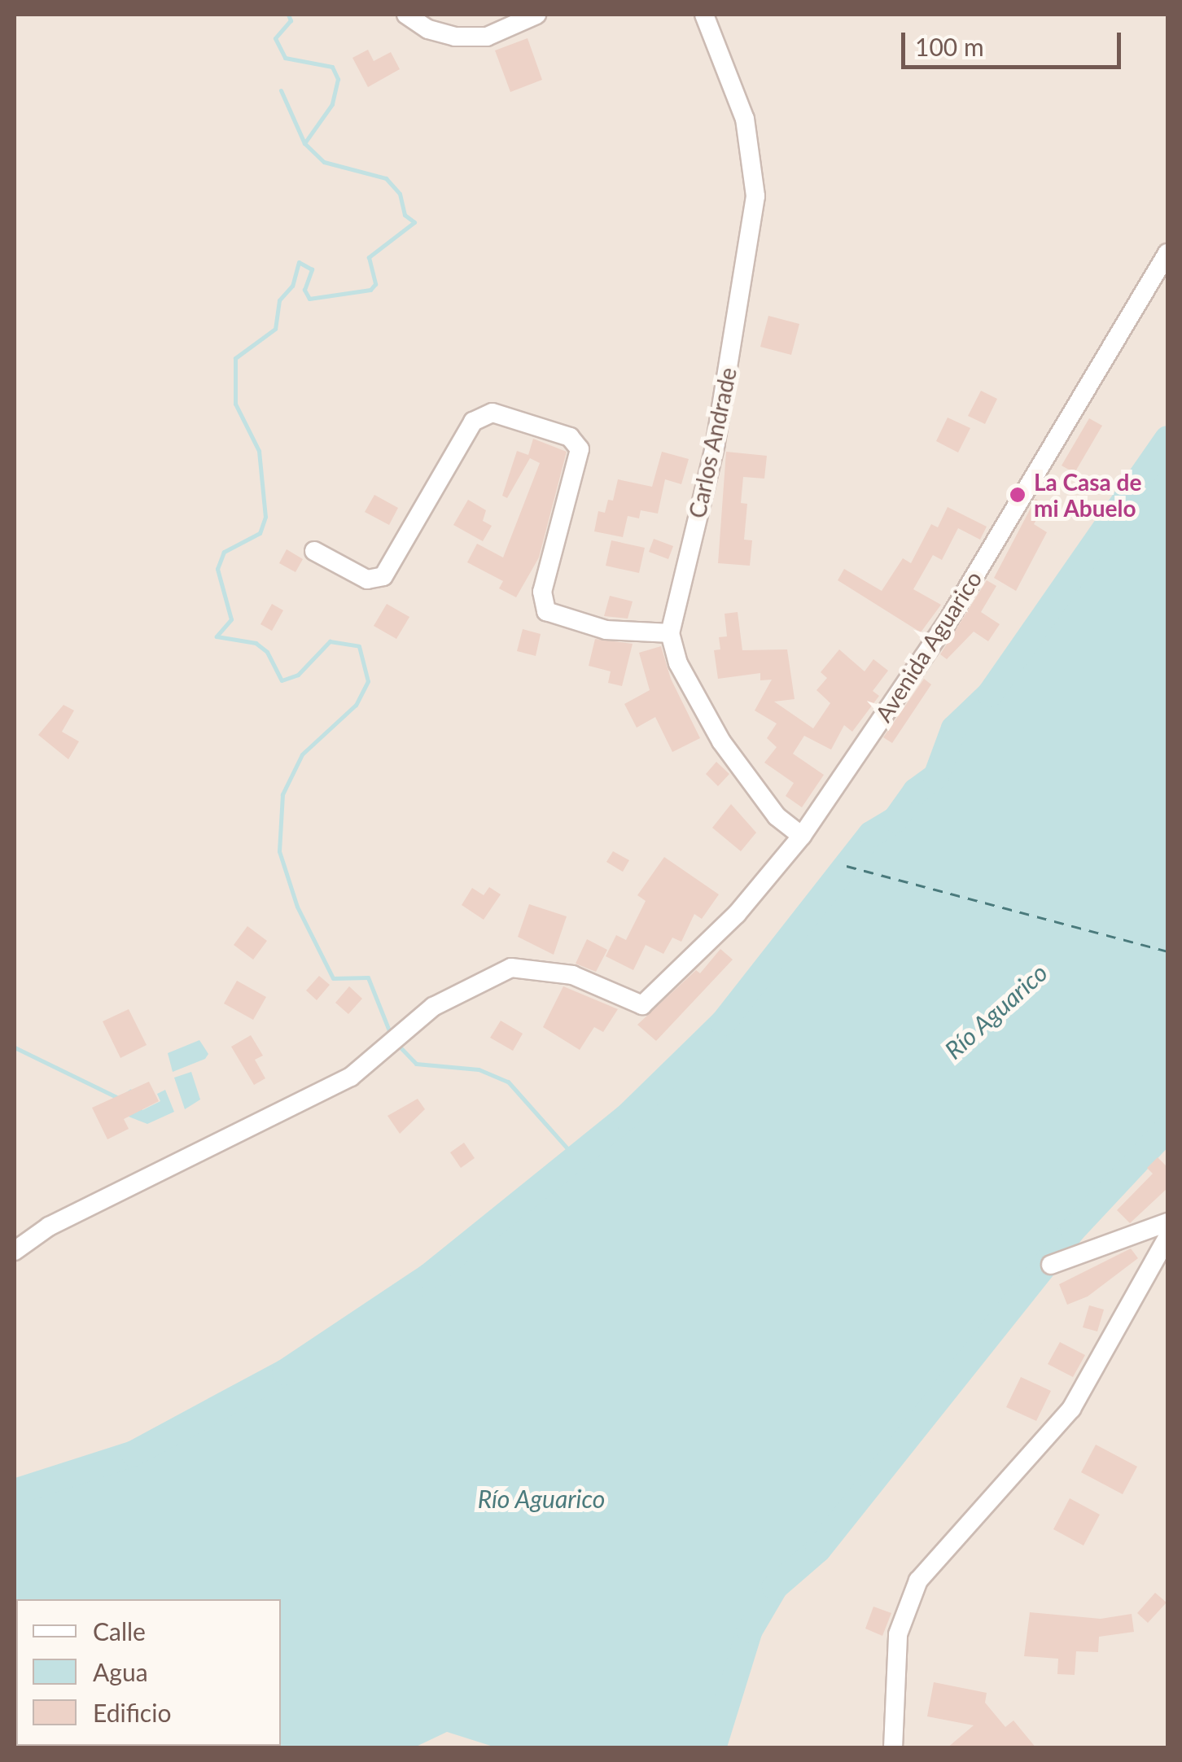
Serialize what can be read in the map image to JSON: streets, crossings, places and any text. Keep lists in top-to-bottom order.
{
  "streets": {
    "street": ["Carlos Andrade", "Avenida Aguarico"]
  },
  "water": ["Río Aguarico"],
  "places": ["La Casa de mi Abuelo"],
  "legend": ["Calle", "Agua", "Edificio"],
  "scale_bar": "100 m"
}
